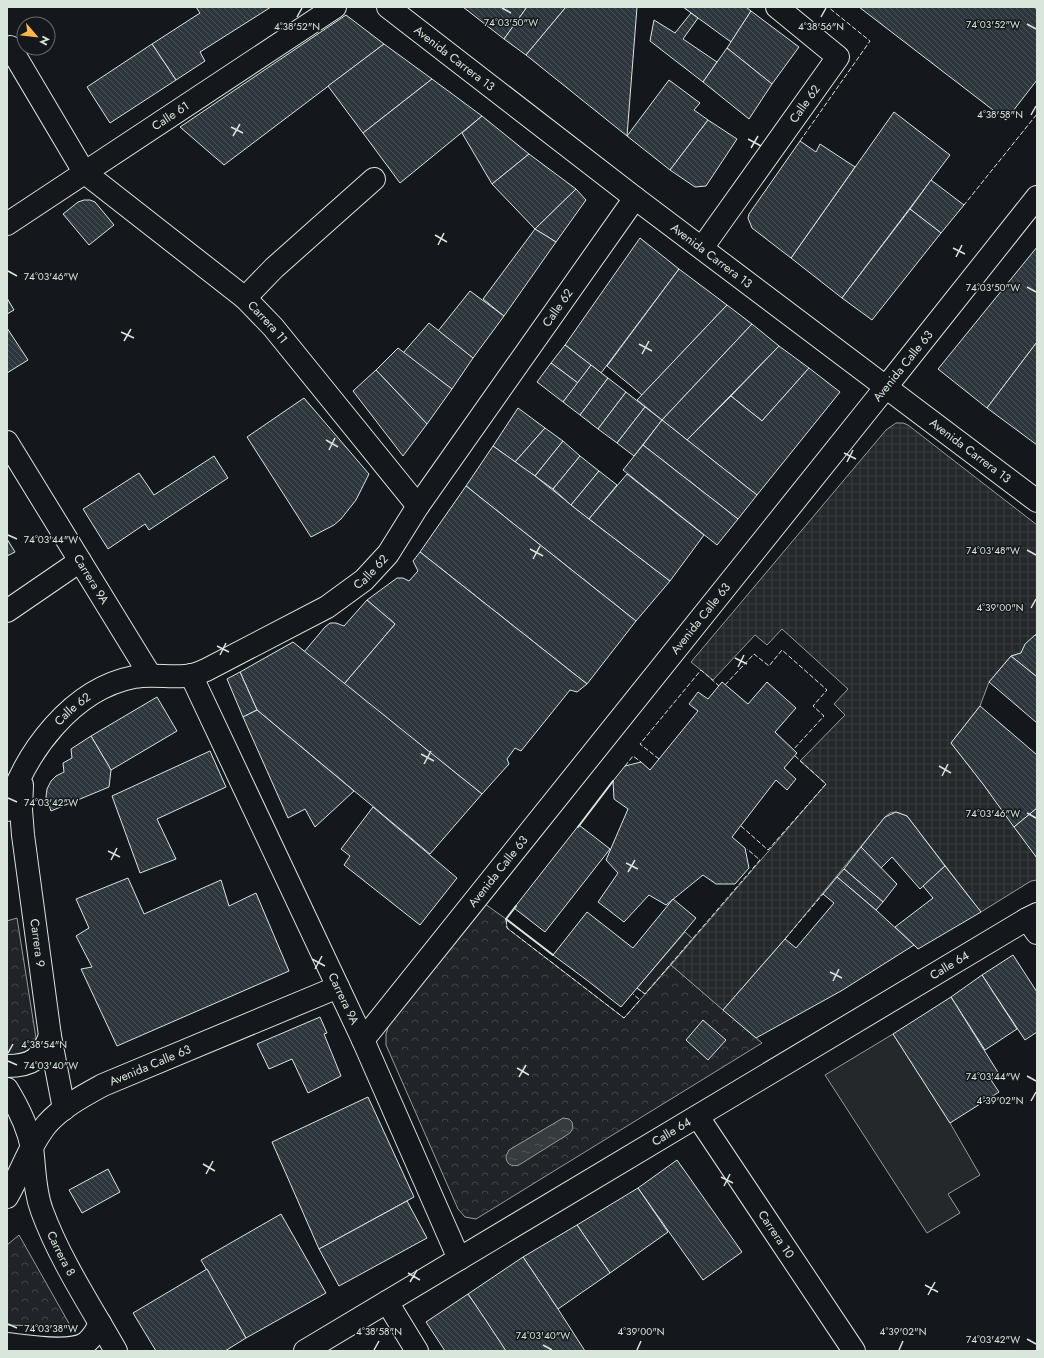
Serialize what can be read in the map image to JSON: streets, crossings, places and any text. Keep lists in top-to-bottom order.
{
  "streets": {
    "street": [
      "Avenida Carrera 13",
      "Calle 62",
      "Calle 61",
      "Carrera 11",
      "Avenida Calle 63",
      "Carrera 9A",
      "Carrera 9",
      "Calle 64",
      "Carrera 10",
      "Carrera 8"
    ]
  },
  "crossings": [
    ["Avenida Carrera 13", "Calle 62"],
    ["Avenida Carrera 13", "Avenida Calle 63"],
    ["Calle 62", "Carrera 11"],
    ["Calle 62", "Carrera 9A"],
    ["Calle 62", "Carrera 9"],
    ["Calle 61", "Carrera 11"],
    ["Avenida Calle 63", "Carrera 9A"],
    ["Avenida Calle 63", "Carrera 9"],
    ["Avenida Calle 63", "Carrera 8"],
    ["Carrera 9A", "Calle 64"],
    ["Calle 64", "Carrera 10"]
  ],
  "north": "bottom right",
  "coordinates": [
    "74°03'50\"W",
    "74°03'52\"W",
    "4°38'52\"N",
    "4°38'56\"N",
    "4°38'58\"N",
    "74°03'46\"W",
    "74°03'44\"W",
    "74°03'48\"W",
    "4°39'00\"N",
    "74°03'42\"W",
    "4°38'54\"N",
    "74°03'40\"W",
    "4°39'02\"N",
    "74°03'38\"W"
  ]
}
